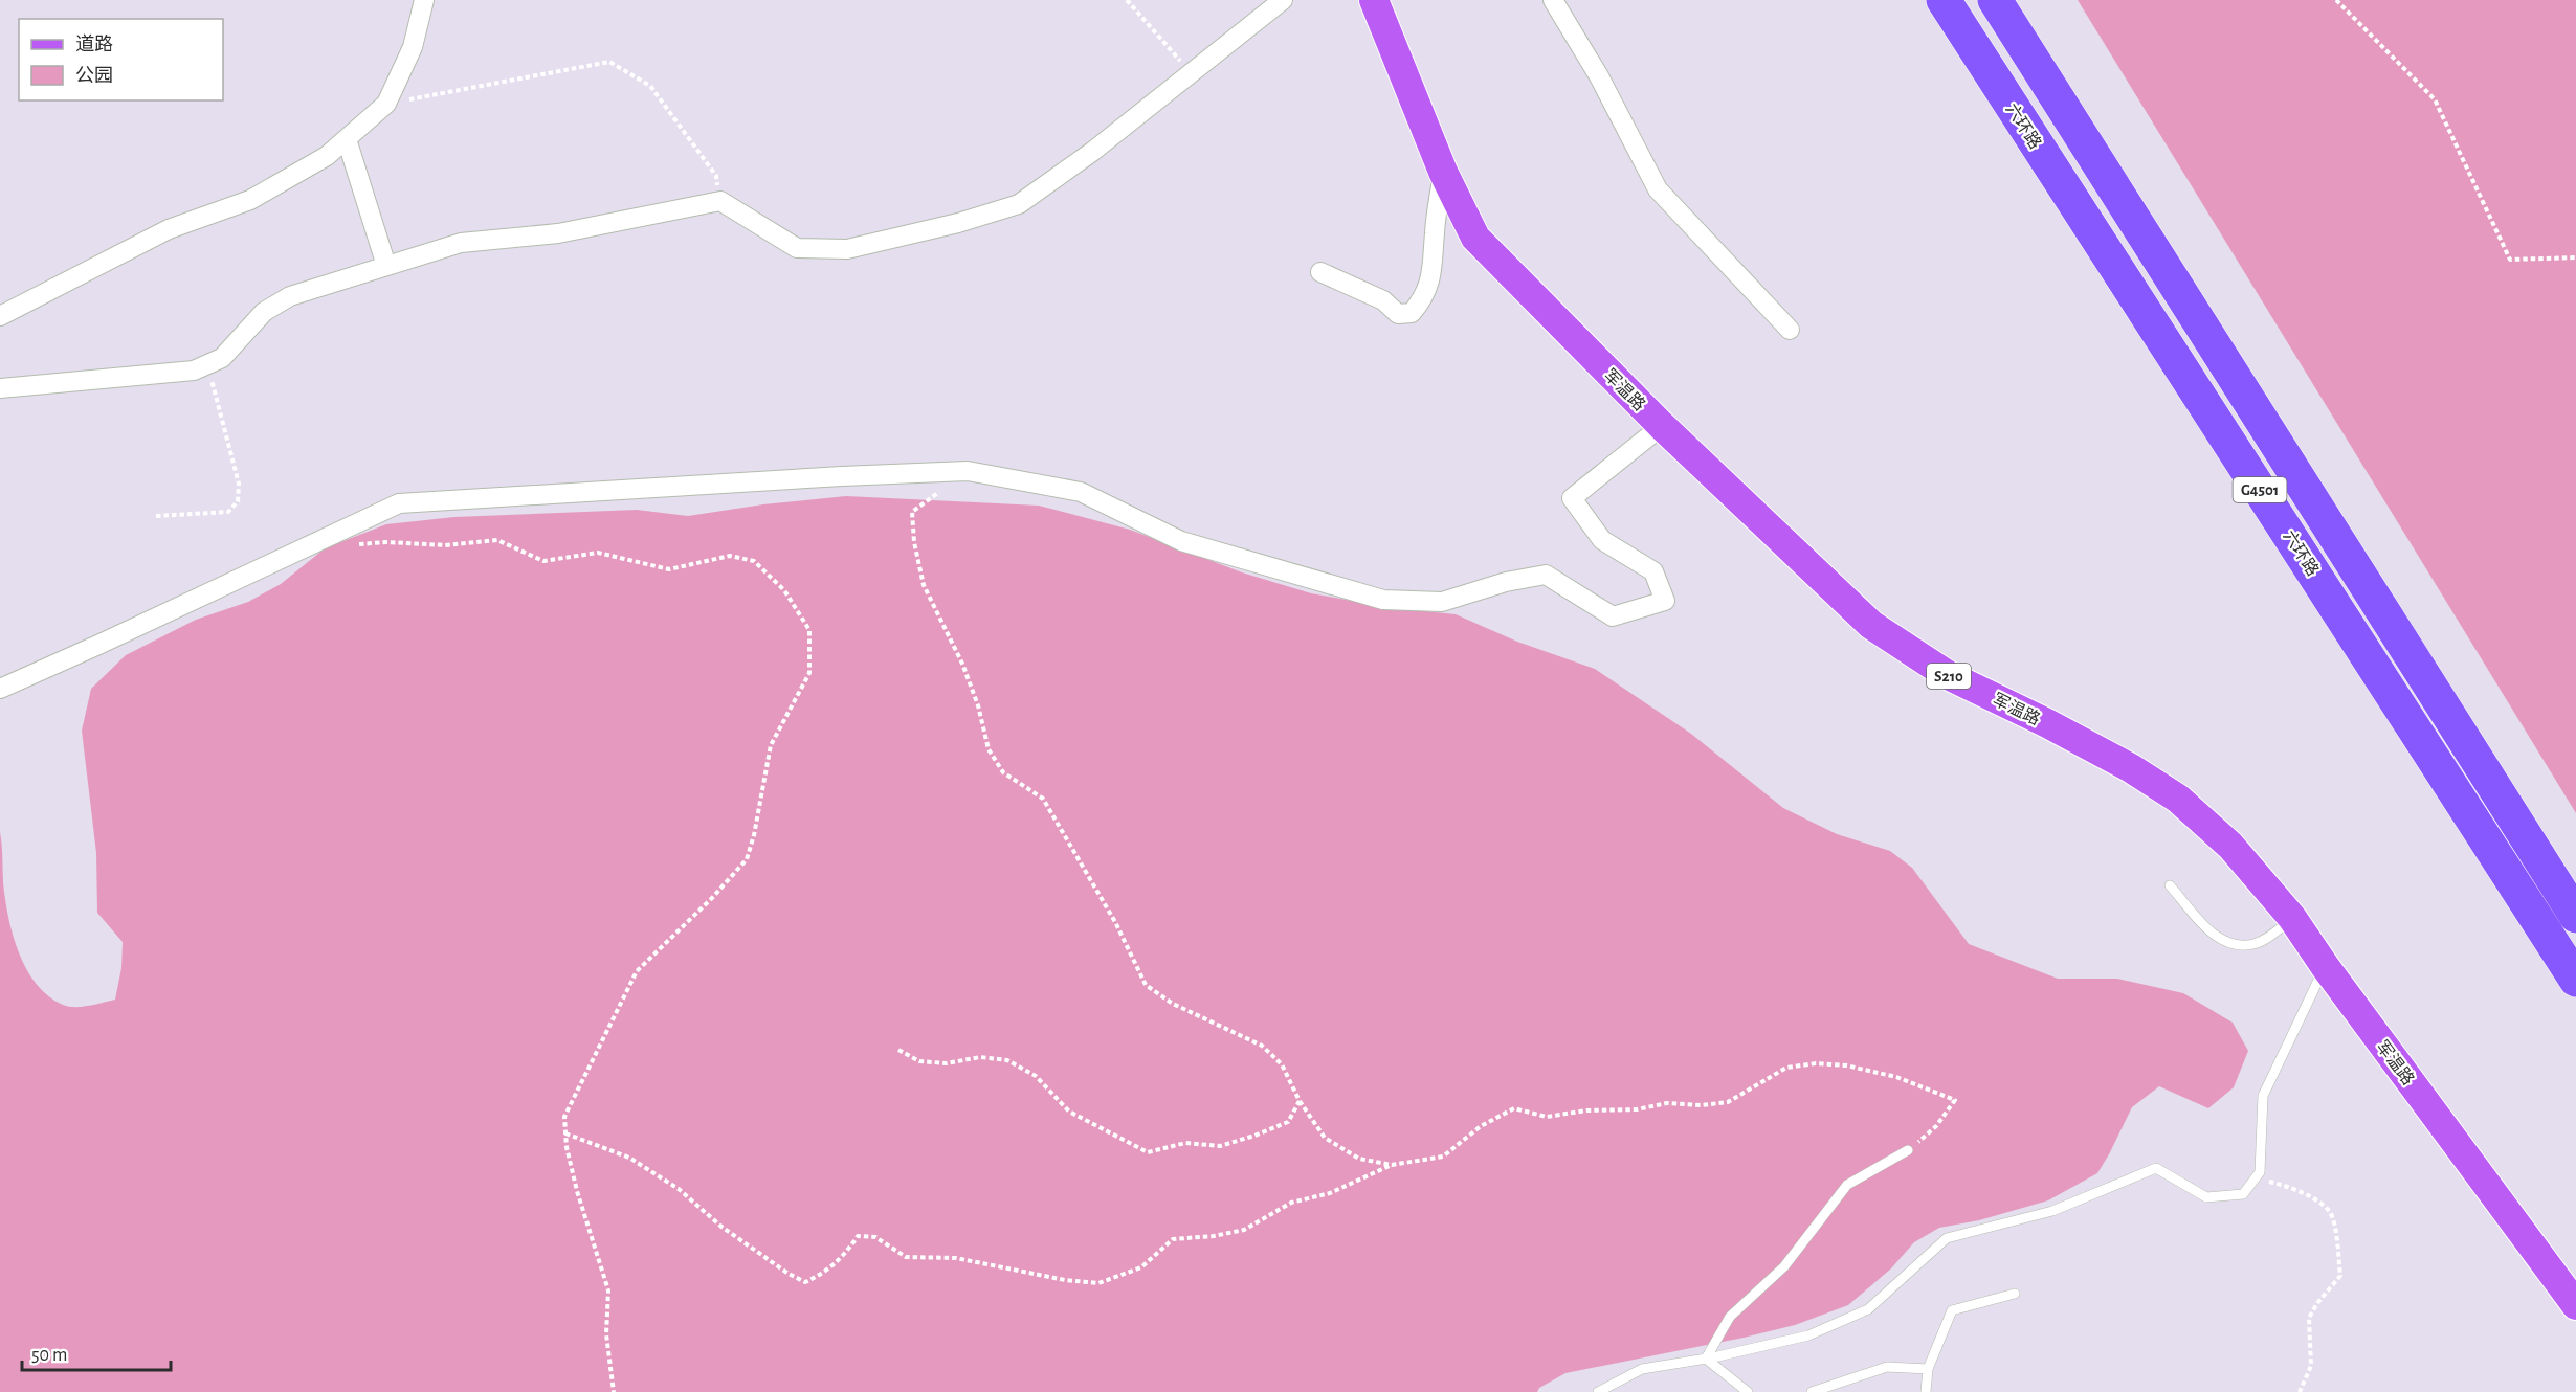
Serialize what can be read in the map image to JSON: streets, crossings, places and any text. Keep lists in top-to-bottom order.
{
  "streets": {
    "highway": ["六环路", "G4501"],
    "main road": ["军温路", "S210"]
  },
  "legend": ["道路", "公园"],
  "scale_bar": "50 m"
}
